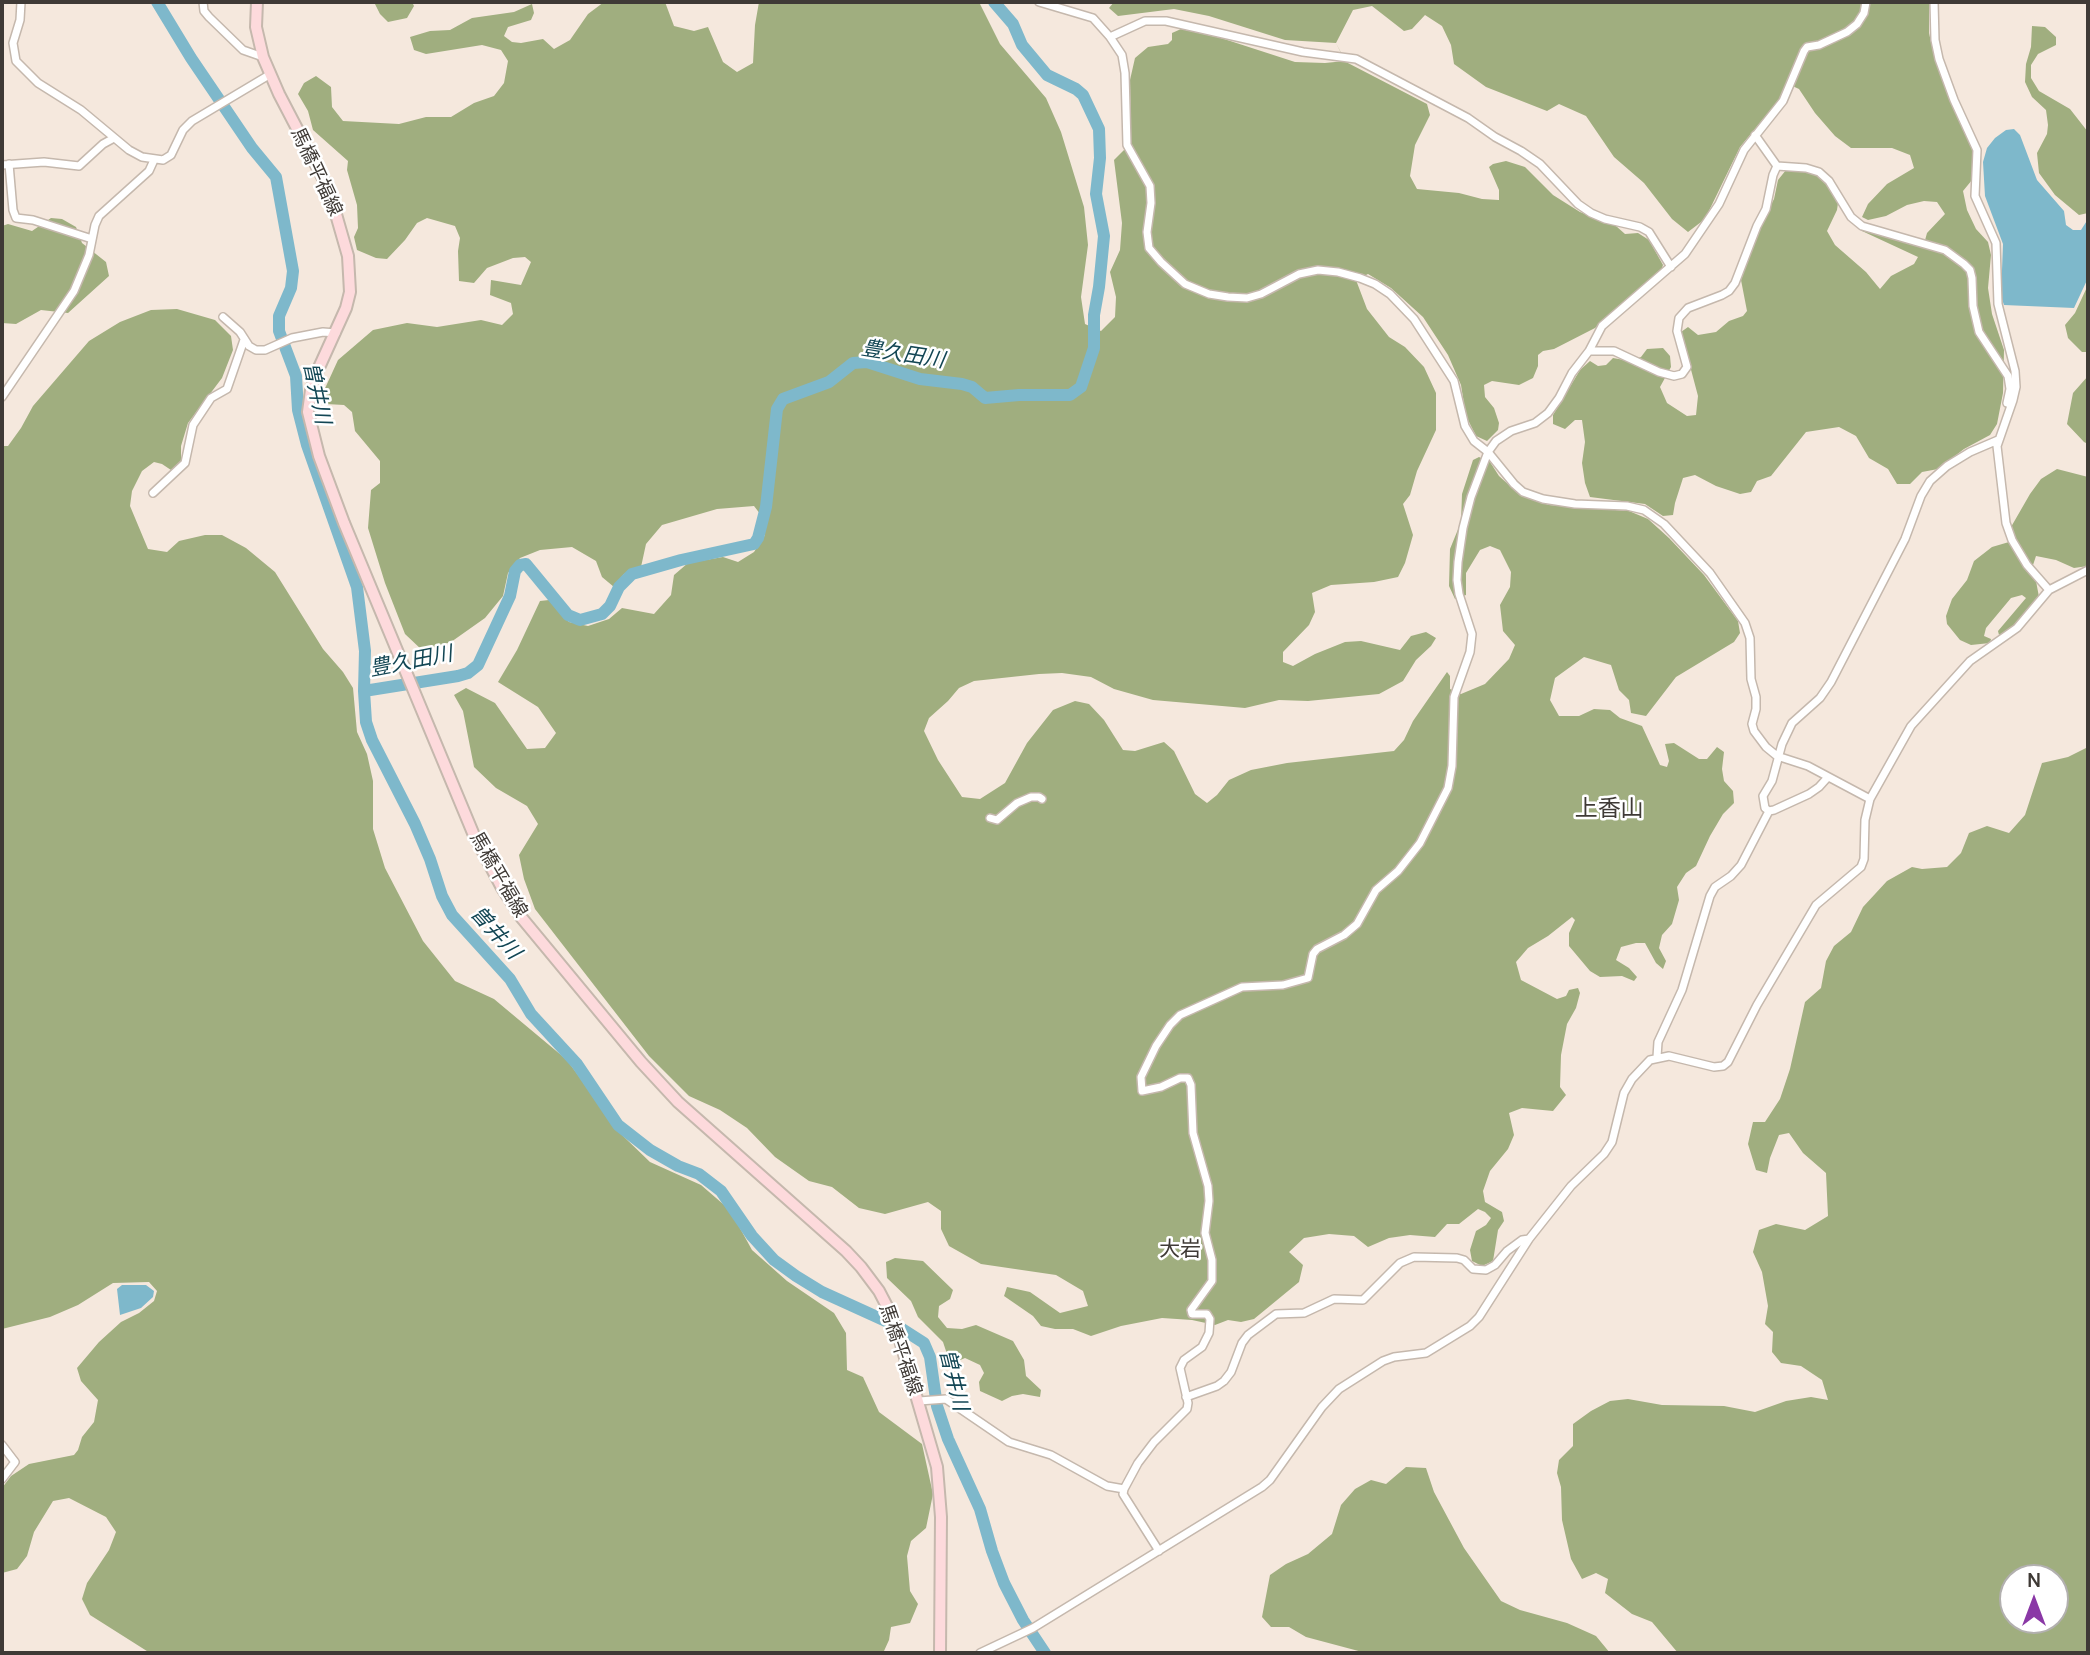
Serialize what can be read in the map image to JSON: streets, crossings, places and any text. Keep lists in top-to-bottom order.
{
  "streets": {
    "main road": ["馬橋平福線"]
  },
  "districts": ["上香山", "大岩"],
  "water": ["豊久田川", "曽井川"],
  "north": "top"
}
